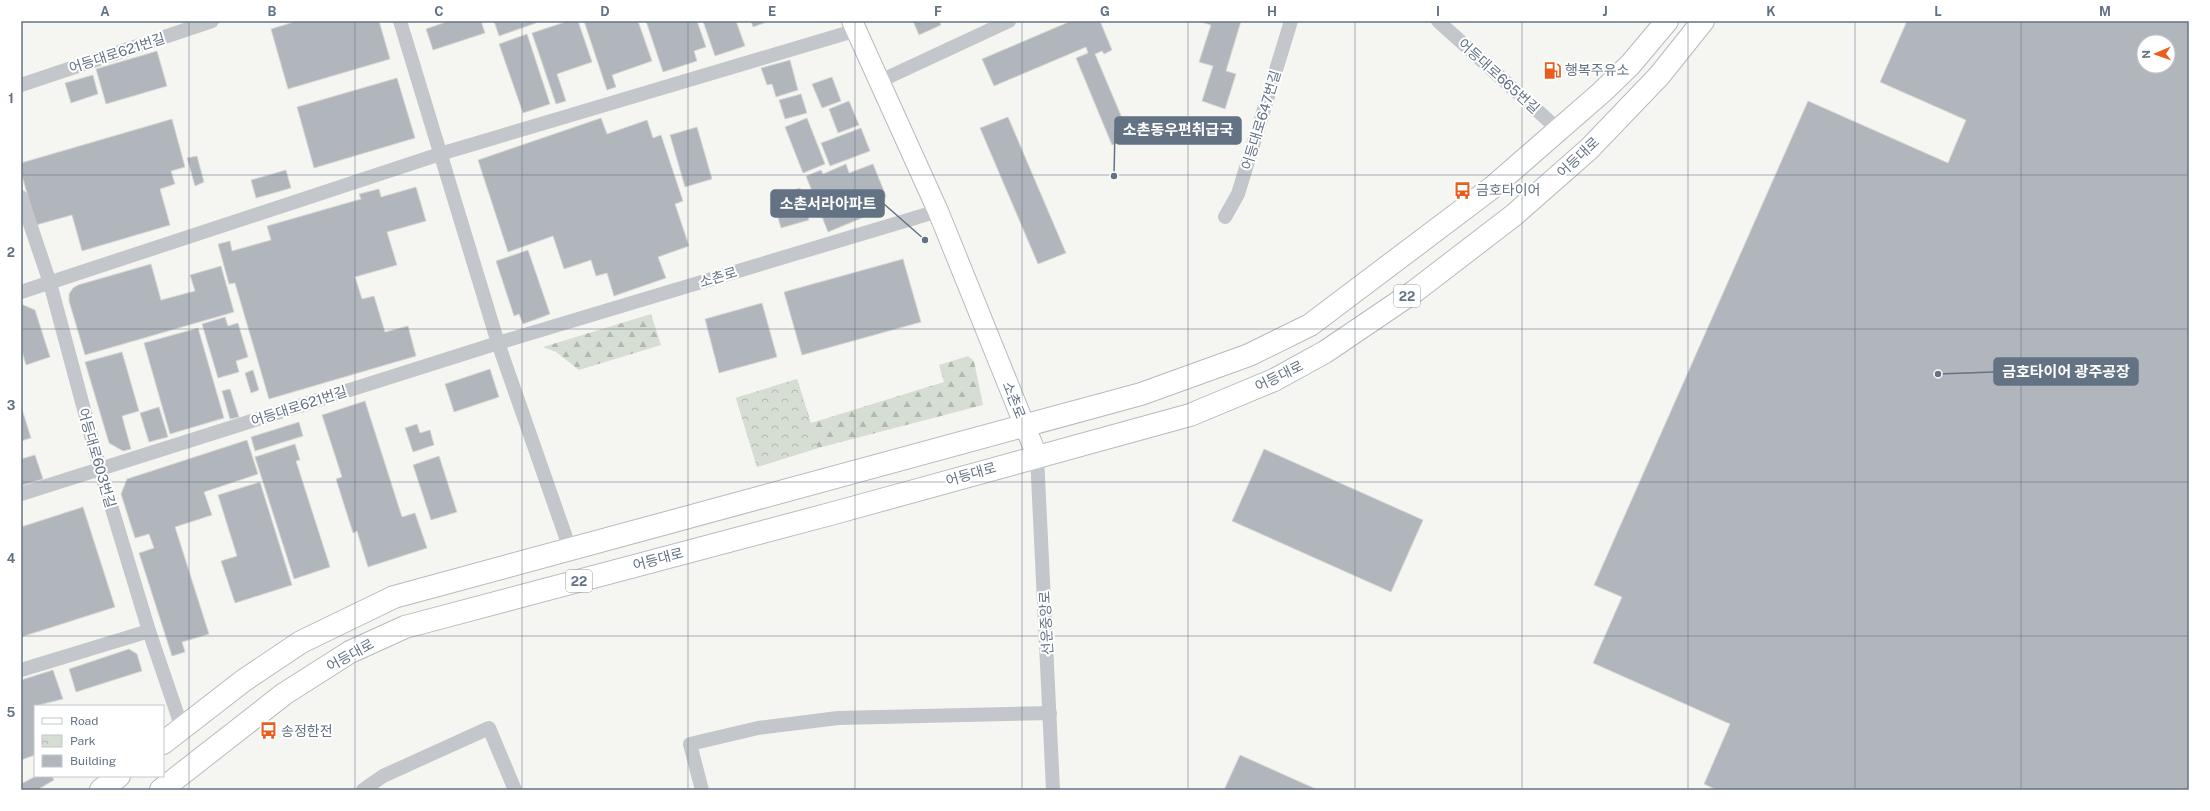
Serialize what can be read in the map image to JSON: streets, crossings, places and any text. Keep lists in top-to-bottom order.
{
  "streets": {
    "main road": ["어등대로", "22"],
    "street": [
      "어등대로621번길",
      "어등대로665번길",
      "어등대로647번길",
      "소촌로",
      "어등대로603번길",
      "선운중앙로"
    ]
  },
  "crossings": [
    ["어등대로621번길", "소촌로"],
    ["어등대로621번길", "어등대로603번길"],
    ["어등대로665번길", "22"],
    ["어등대로", "소촌로"],
    ["어등대로", "선운중앙로"],
    ["소촌로", "22"],
    ["소촌로", "선운중앙로"],
    ["22", "어등대로603번길"]
  ],
  "places": {
    "fuel station": ["행복주유소"],
    "other": ["소촌동우편취급국", "소촌서라아파트", "금호타이어 광주공장"],
    "bus stop": ["금호타이어", "송정한전"]
  },
  "legend": ["Road", "Park", "Building"],
  "north": "left",
  "grid": {
    "columns": [
      "A",
      "B",
      "C",
      "D",
      "E",
      "F",
      "G",
      "H",
      "I",
      "J",
      "K",
      "L",
      "M"
    ],
    "rows": [
      "1",
      "2",
      "3",
      "4",
      "5"
    ]
  }
}
